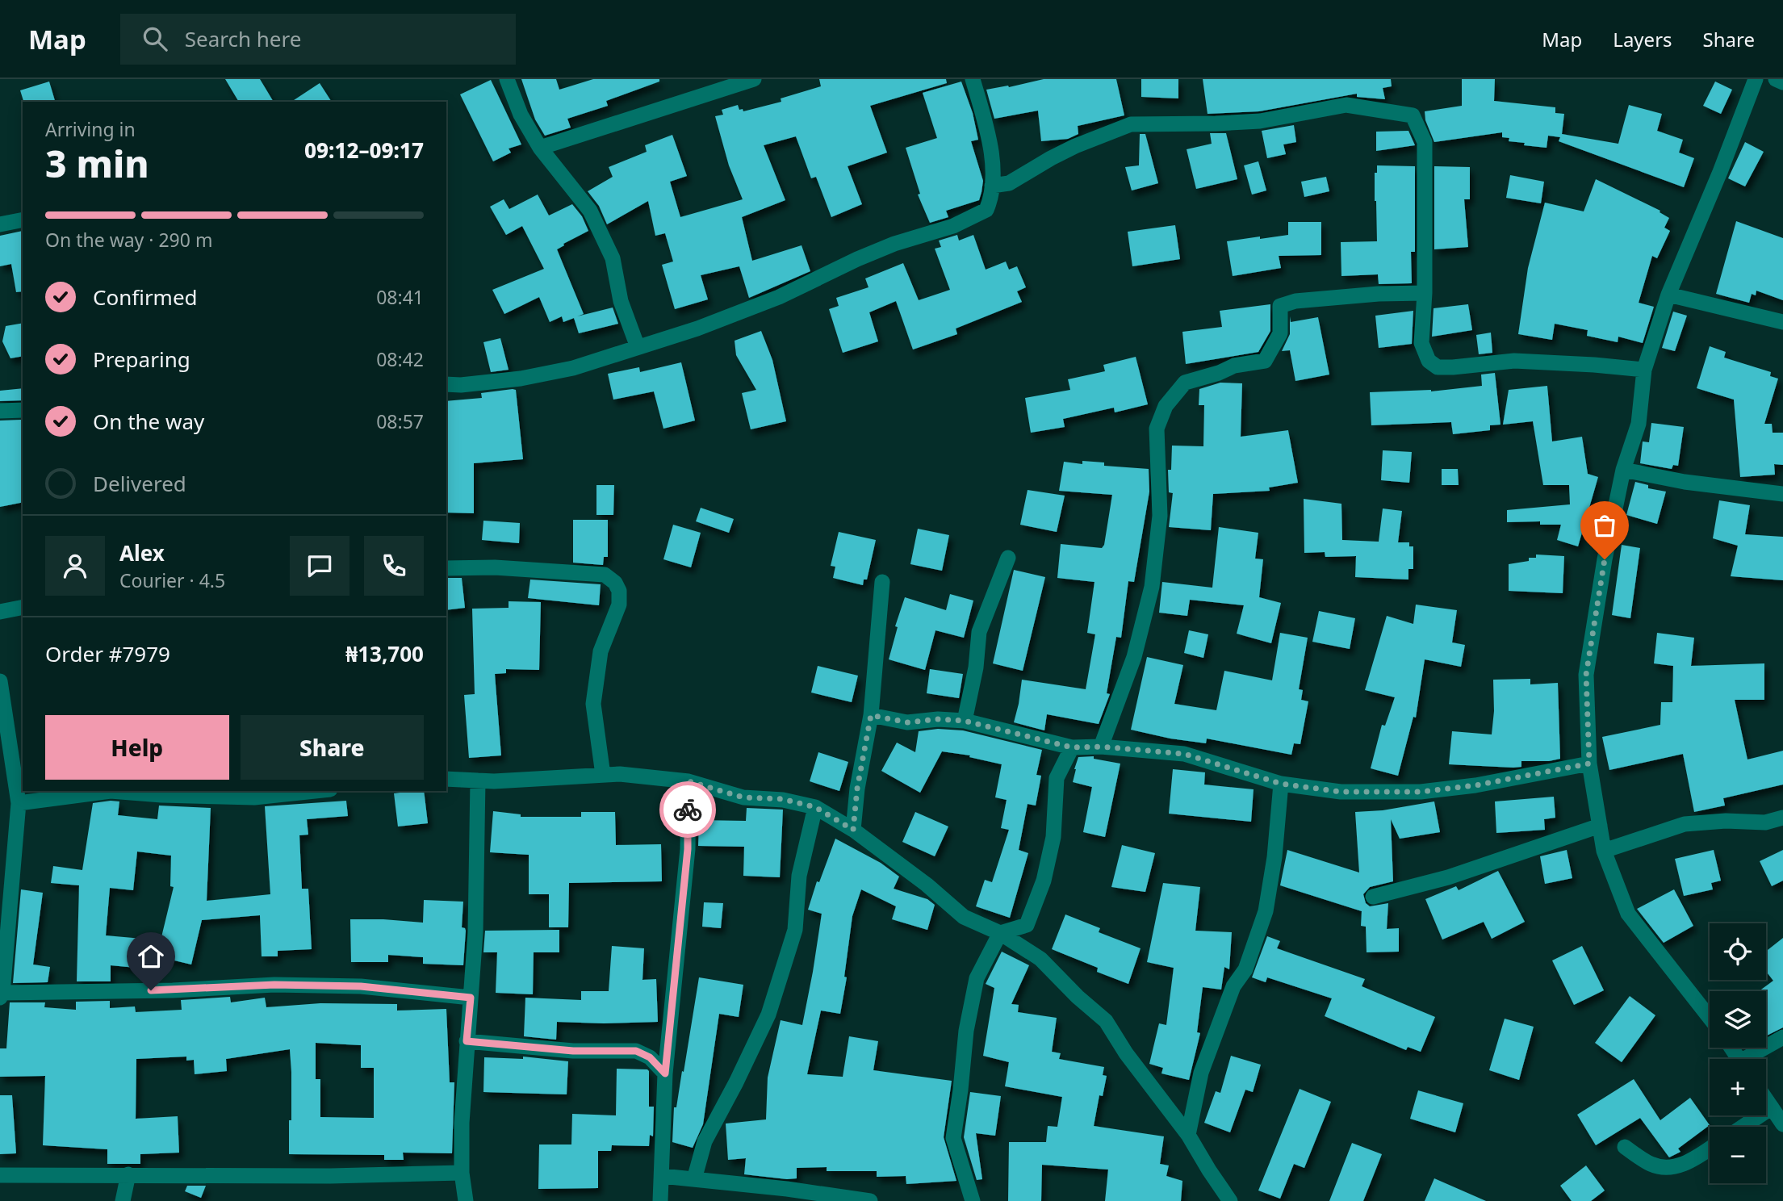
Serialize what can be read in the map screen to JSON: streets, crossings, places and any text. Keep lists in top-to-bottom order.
{
  "page": {
    "header": "Map",
    "search": "Search here",
    "nav": ["Map", "Layers", "Share"],
    "heading": ["3 min", "Arriving in", "09:12–09:17"],
    "panel": [
      "Alex",
      "Courier · 4.5",
      "Order #7979",
      "₦13,700"
    ],
    "bar": "On the way · 290 m",
    "list": [
      ["Confirmed", "08:41"],
      ["Preparing", "08:42"],
      ["On the way", "08:57"],
      "Delivered"
    ],
    "buttons": ["Help", "Share"],
    "map_buttons": ["+", "−"]
  }
}
